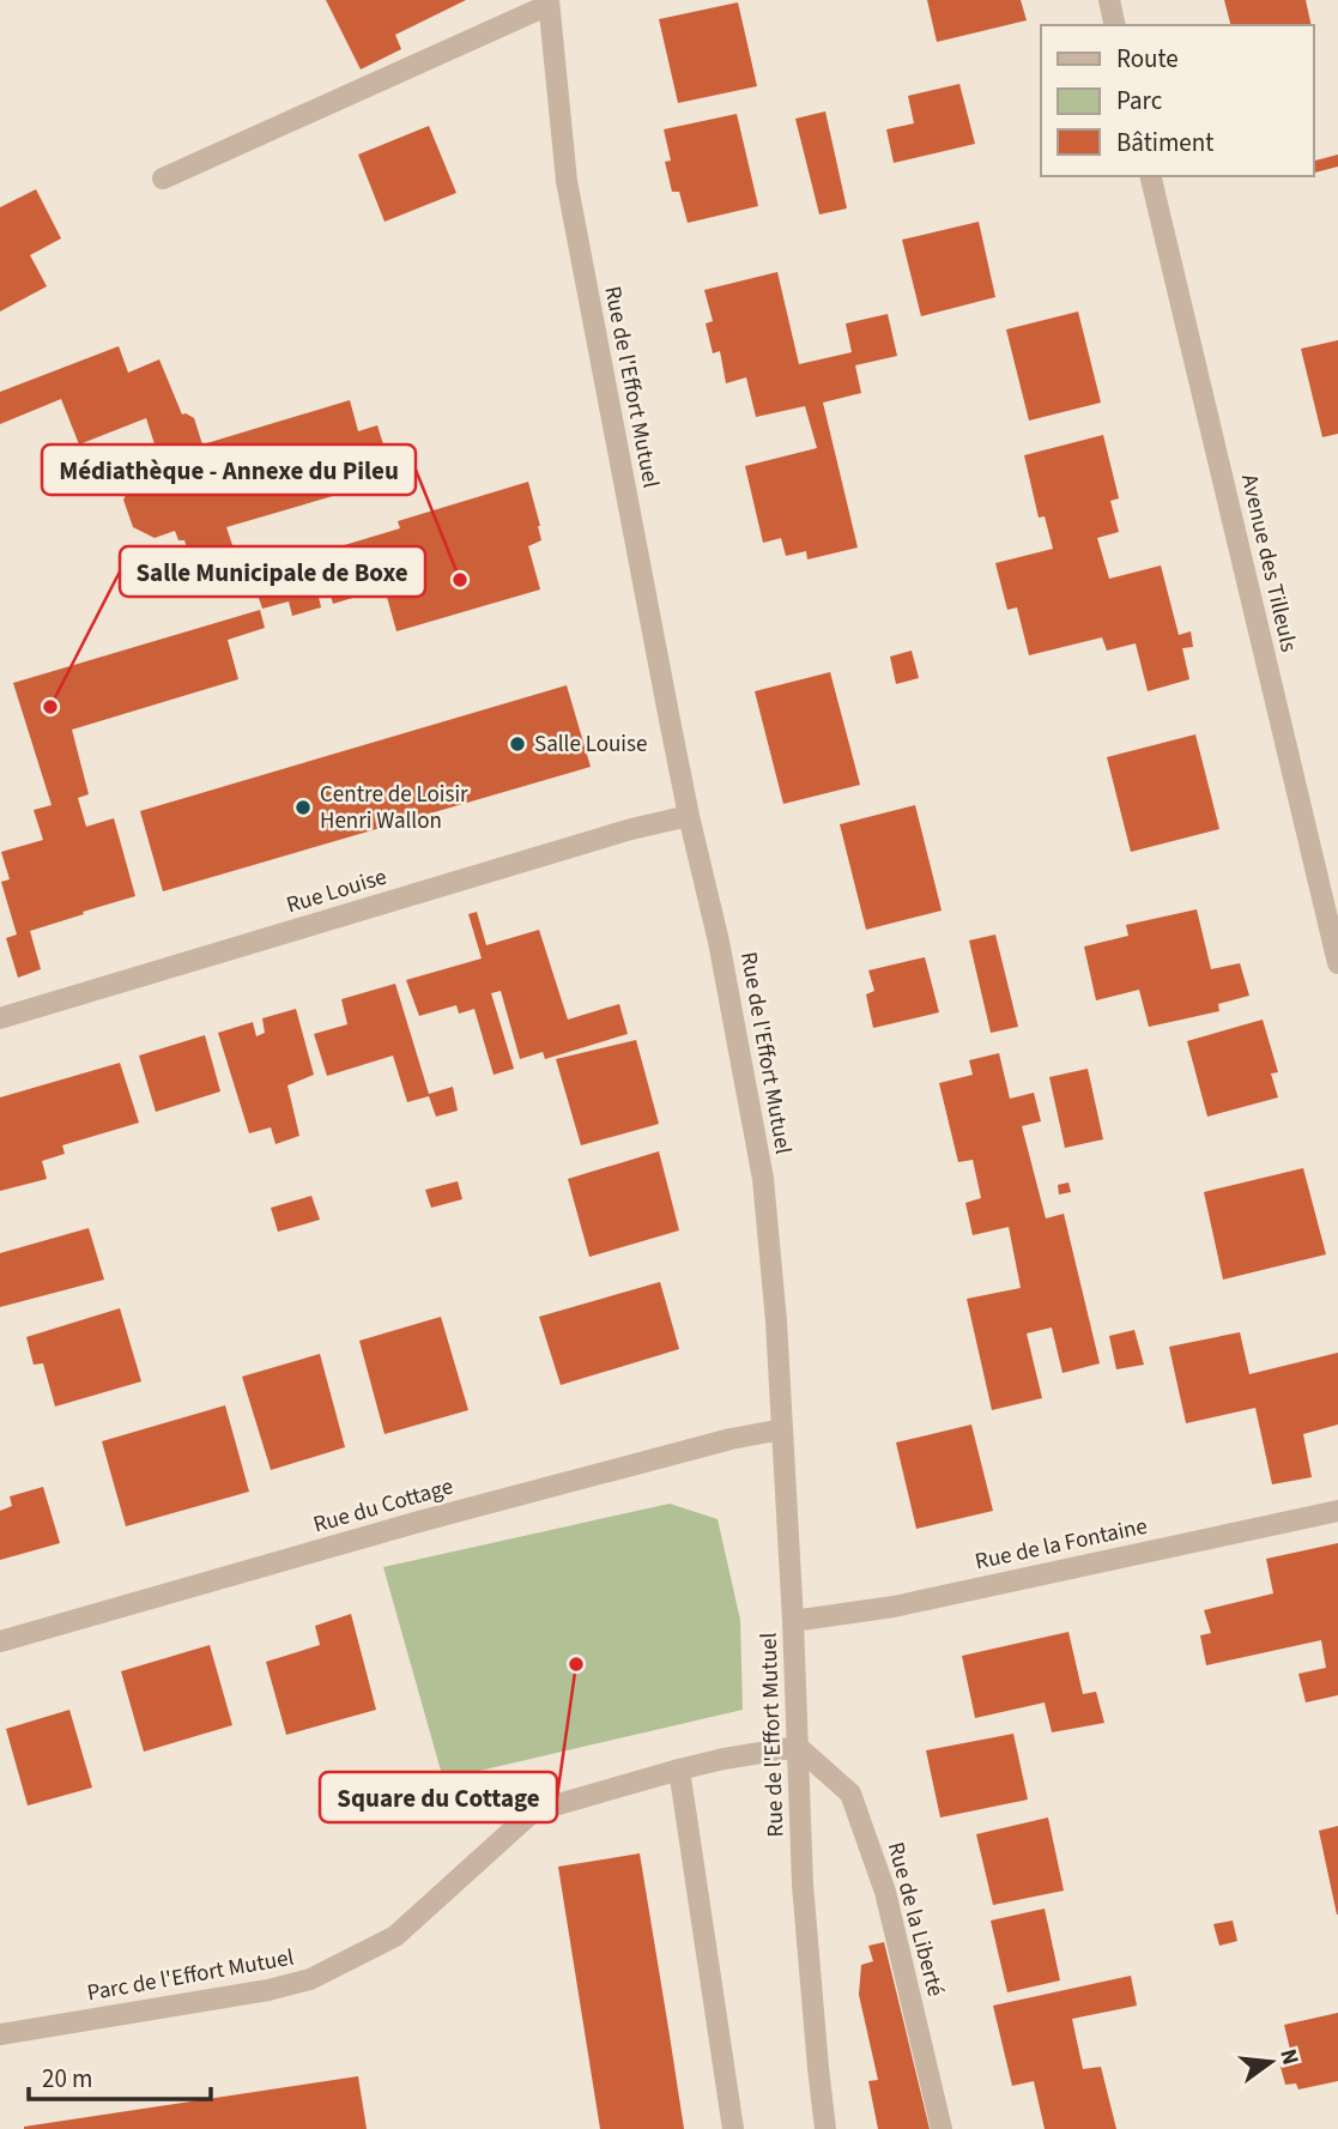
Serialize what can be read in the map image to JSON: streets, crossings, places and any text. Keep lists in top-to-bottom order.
{
  "streets": {
    "street": [
      "Rue de l'Effort Mutuel",
      "Avenue des Tilleuls",
      "Rue Louise",
      "Rue du Cottage",
      "Rue de la Fontaine",
      "Rue de la Liberté",
      "Parc de l'Effort Mutuel"
    ]
  },
  "crossings": [
    ["Rue de l'Effort Mutuel", "Rue Louise"],
    ["Rue de l'Effort Mutuel", "Rue du Cottage"],
    ["Rue de l'Effort Mutuel", "Rue de la Fontaine"],
    ["Rue de l'Effort Mutuel", "Rue de la Liberté"],
    ["Rue de l'Effort Mutuel", "Parc de l'Effort Mutuel"],
    ["Rue de la Liberté", "Parc de l'Effort Mutuel"]
  ],
  "places": [
    "Médiathèque - Annexe du Pileu",
    "Salle Municipale de Boxe",
    "Salle Louise",
    "Centre de Loisir Henri Wallon",
    "Square du Cottage"
  ],
  "legend": ["Route", "Parc", "Bâtiment"],
  "scale_bar": "20 m",
  "north": "right"
}
